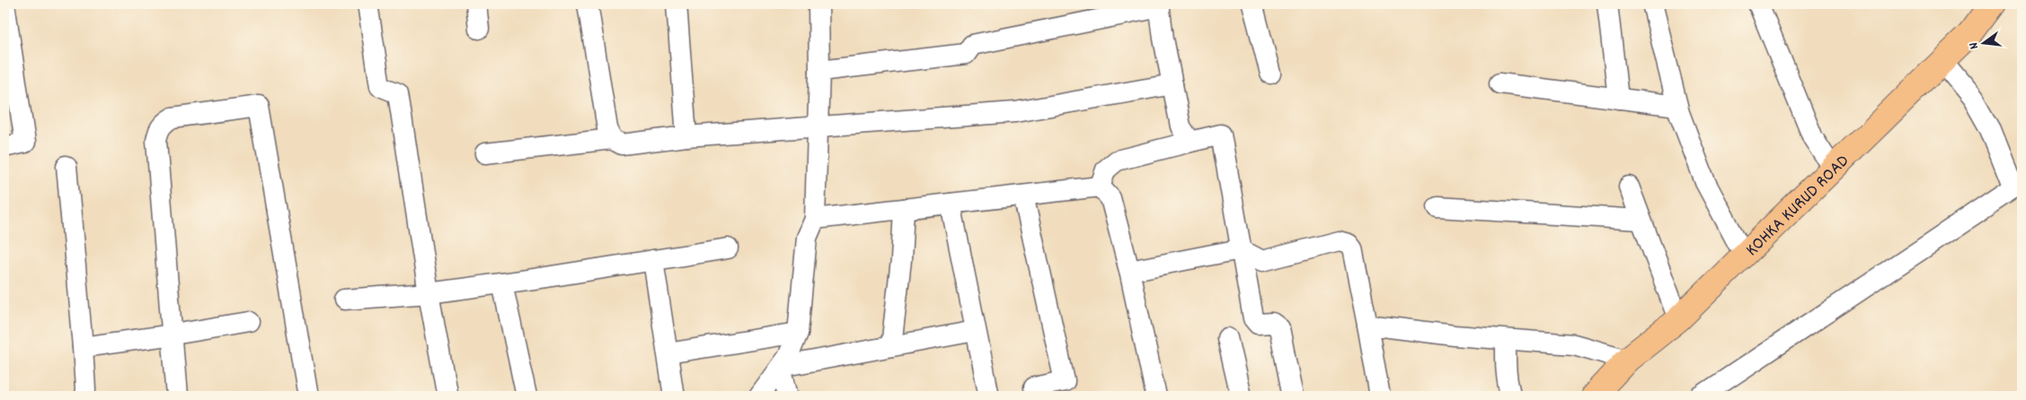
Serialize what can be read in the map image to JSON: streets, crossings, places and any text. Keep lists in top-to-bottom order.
{
  "streets": {
    "main road": ["KOHKA KURUD ROAD"]
  },
  "north": "left"
}
